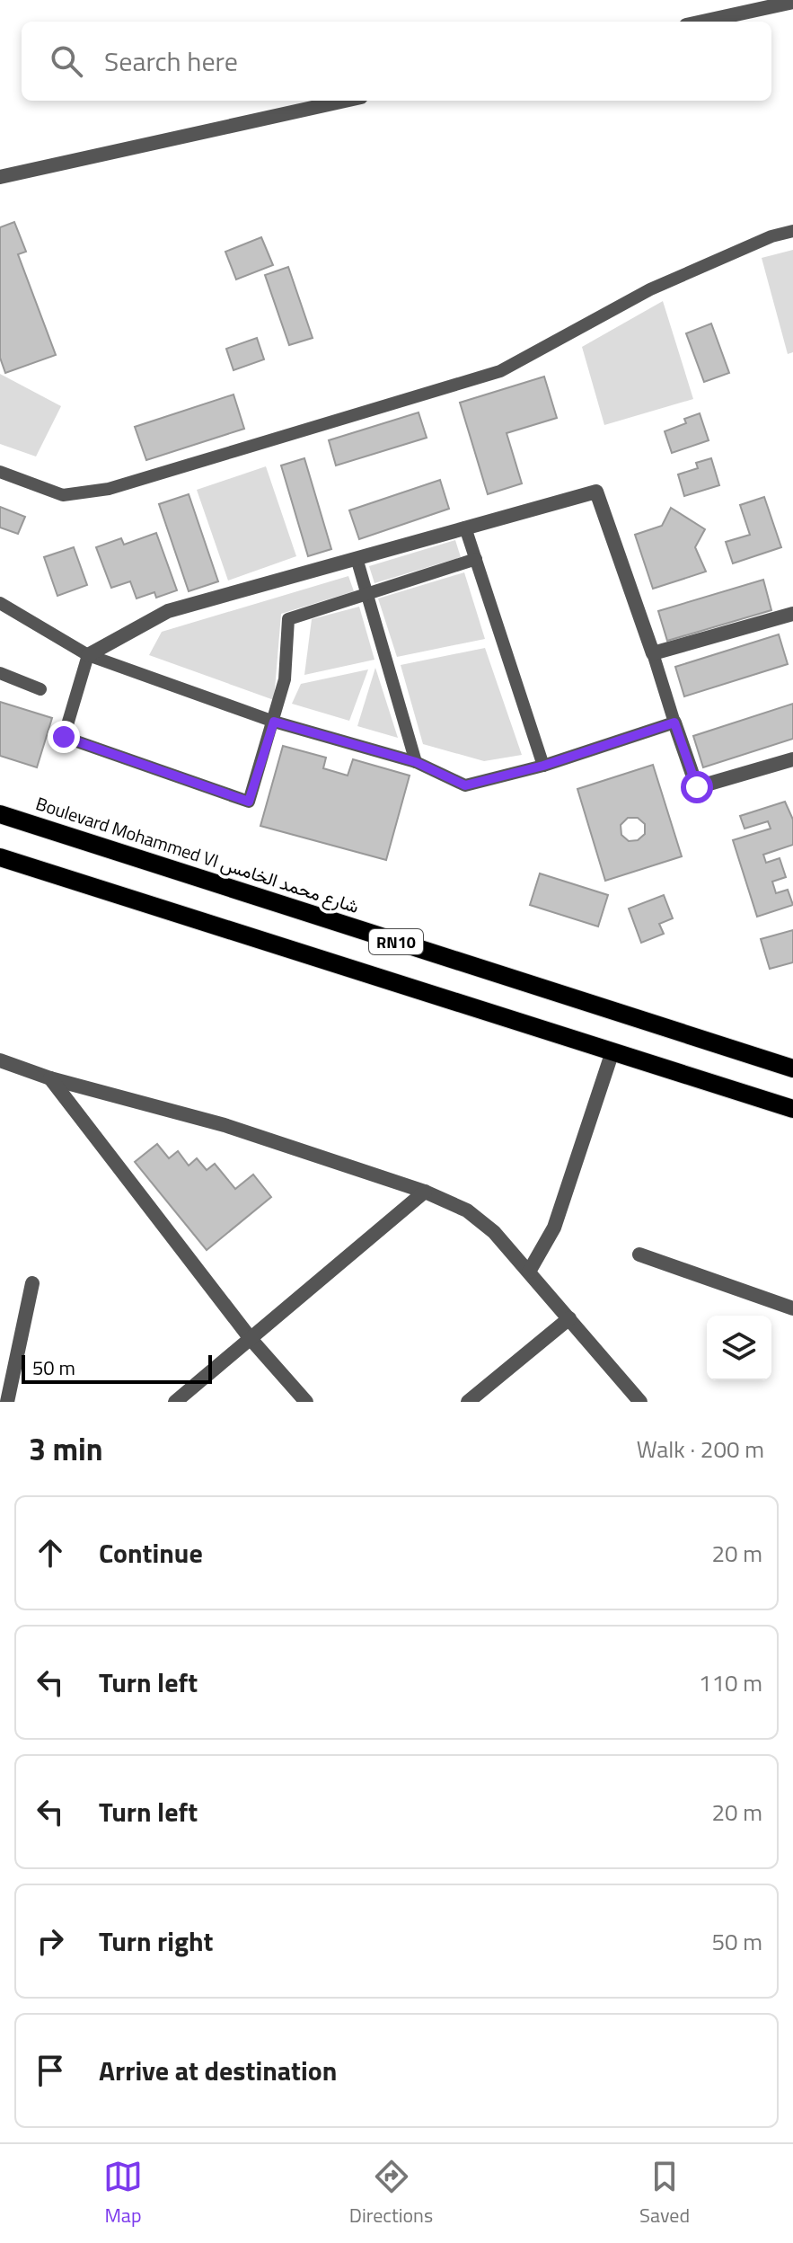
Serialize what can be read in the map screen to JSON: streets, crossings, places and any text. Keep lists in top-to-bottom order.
{
  "streets": {
    "main road": ["Boulevard Mohammed VI شارع محمد الخامس", "RN10"]
  },
  "scale_bar": "50 m",
  "page": {
    "search": "Search here",
    "scale": "50 m",
    "heading": ["3 min", "Walk · 200 m"],
    "list": [
      ["Continue", "20 m"],
      ["Turn left", "110 m"],
      ["Turn left", "20 m"],
      ["Turn right", "50 m"],
      "Arrive at destination"
    ],
    "nav": ["Map", "Directions", "Saved"]
  }
}
